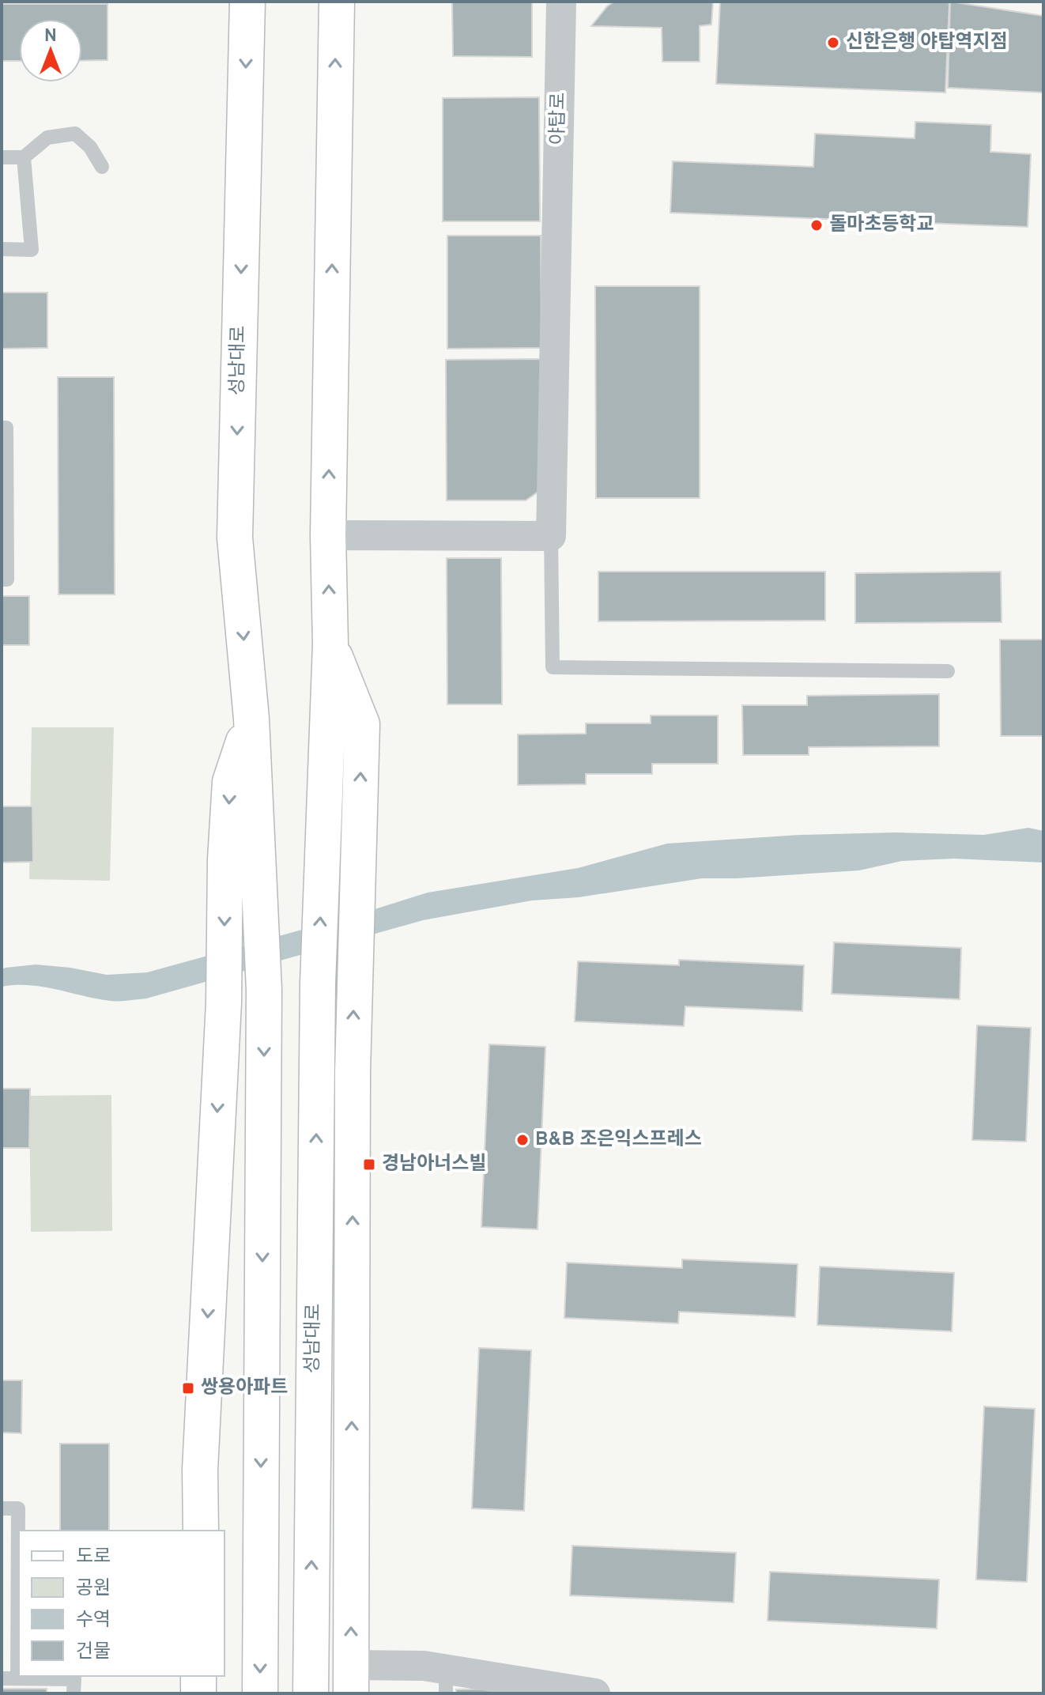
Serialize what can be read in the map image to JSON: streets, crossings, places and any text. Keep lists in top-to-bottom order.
{
  "streets": {
    "main road": ["성남대로"],
    "street": ["야탑로"]
  },
  "places": {
    "other": ["신한은행 야탑역지점", "돌마초등학교", "B&B 조은익스프레스"],
    "transit": ["경남아너스빌", "쌍용아파트"]
  },
  "legend": [
    "도로",
    "공원",
    "수역",
    "건물"
  ],
  "north": "top"
}
